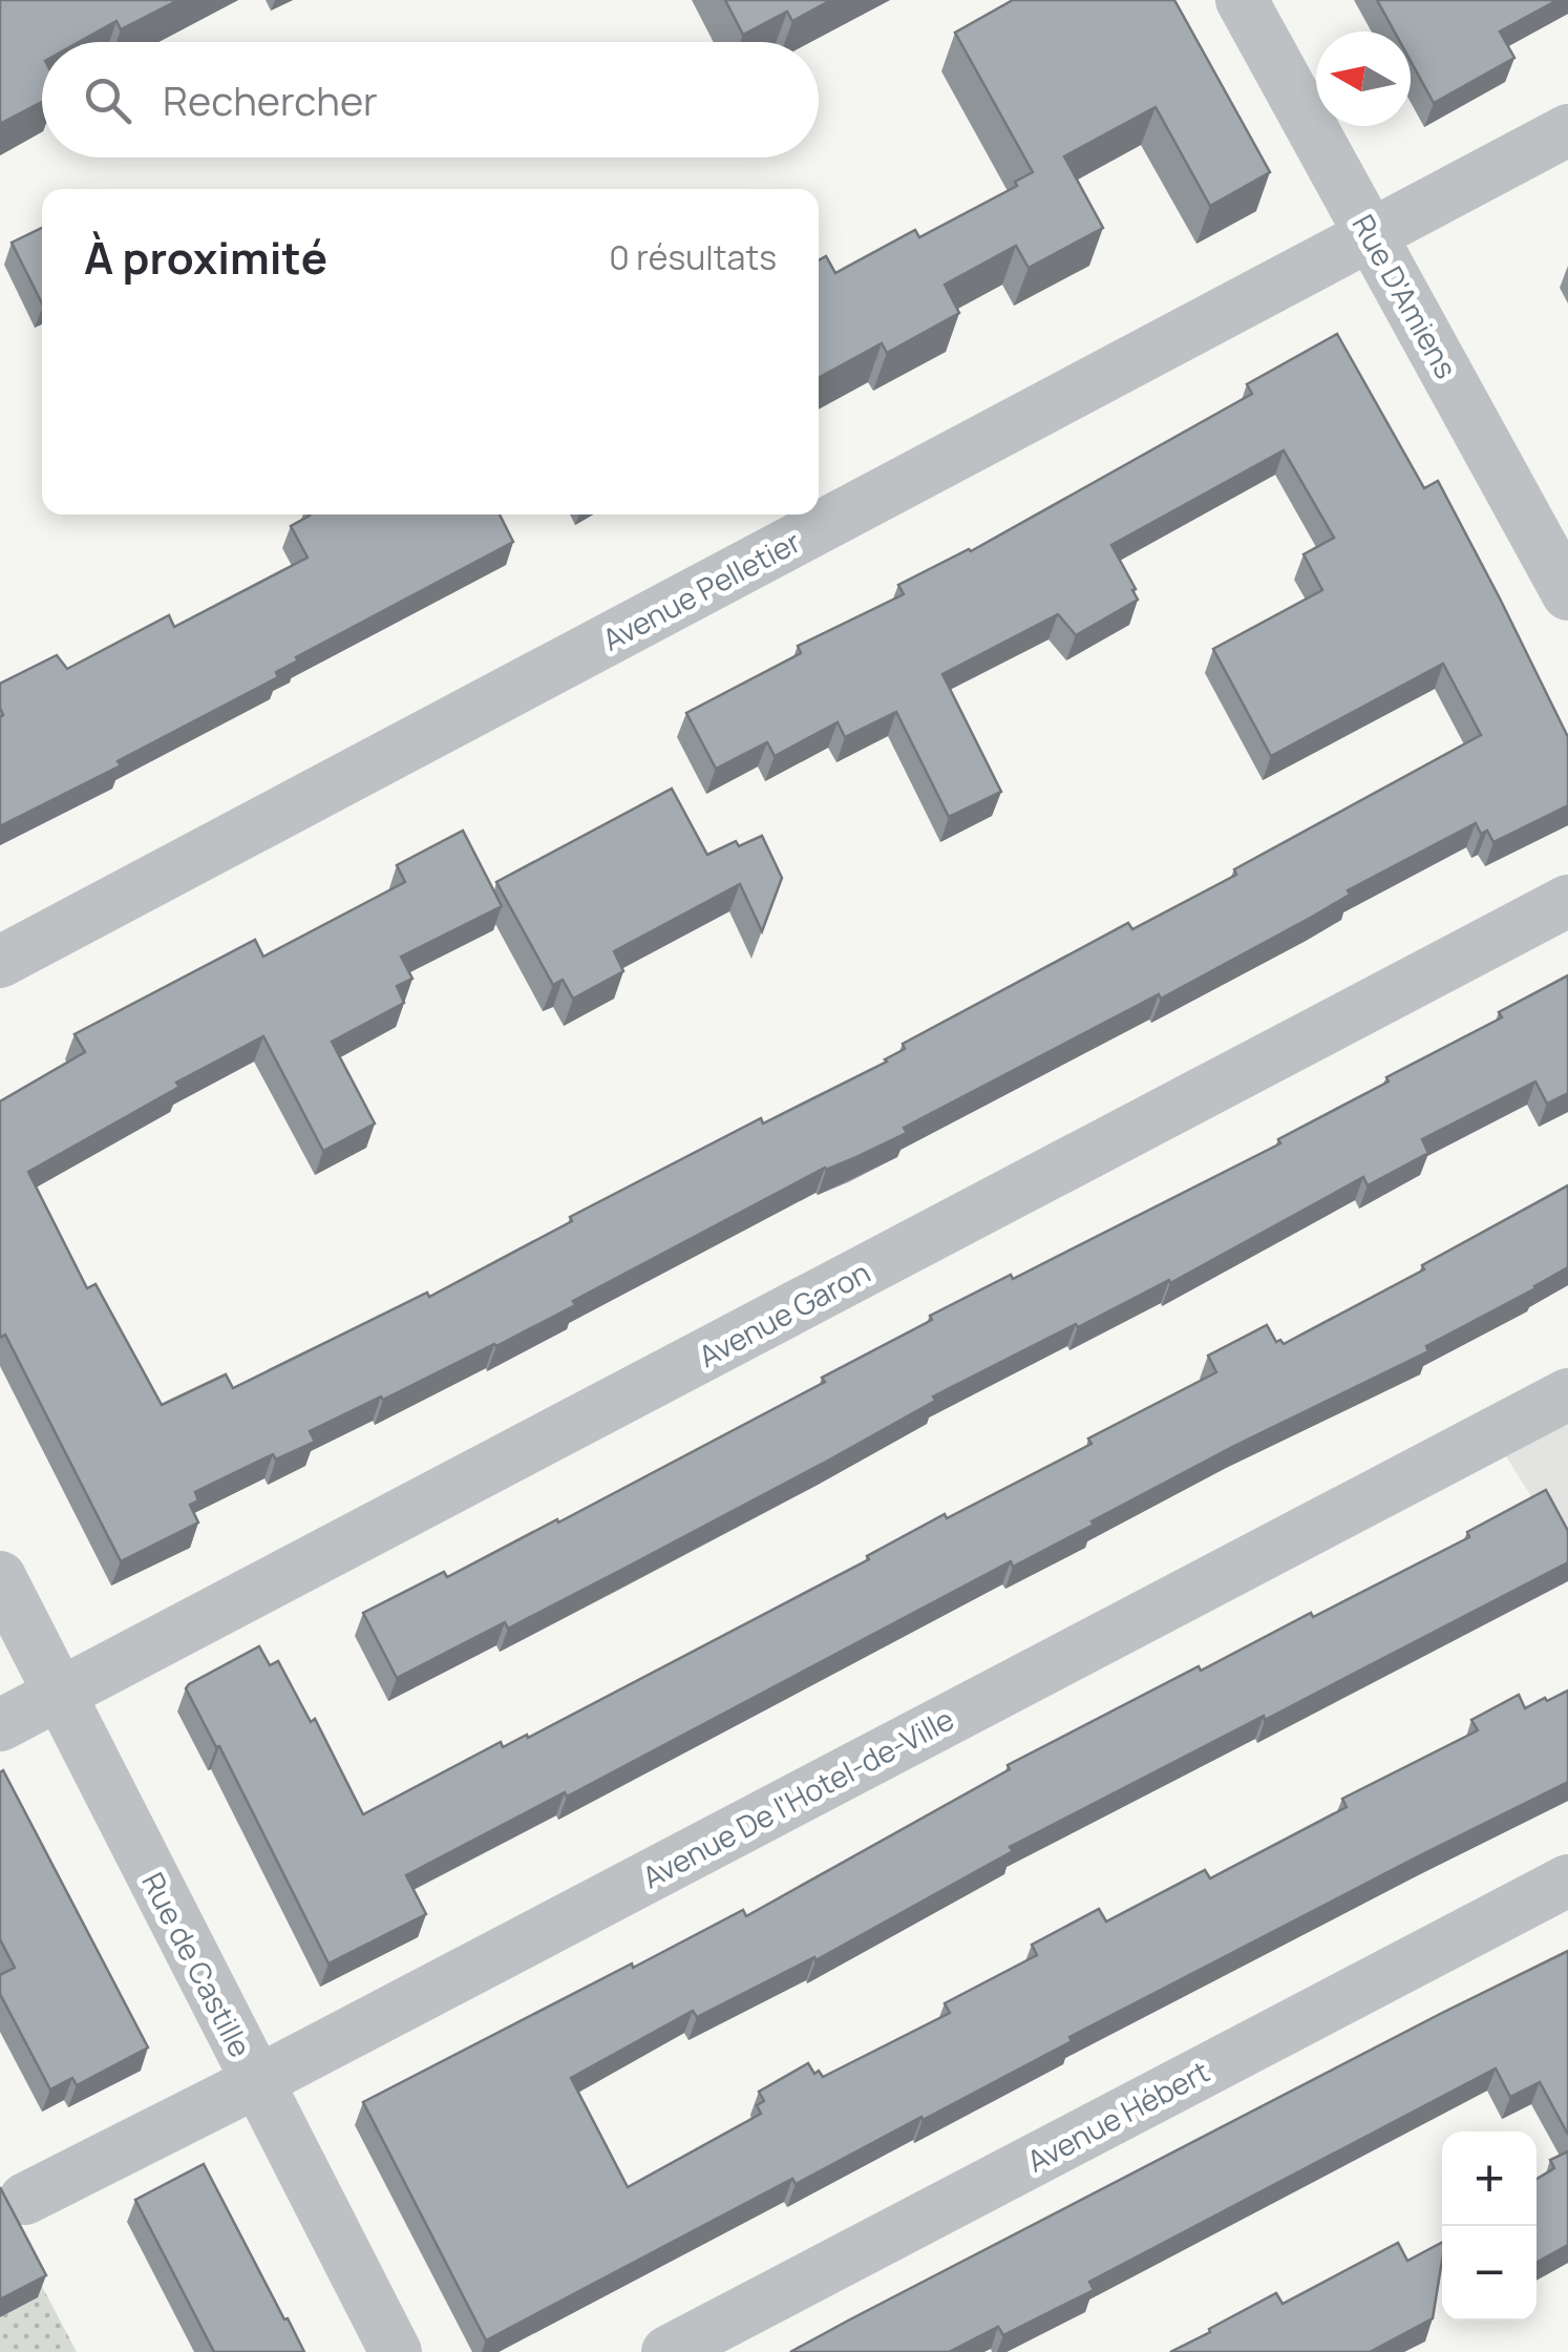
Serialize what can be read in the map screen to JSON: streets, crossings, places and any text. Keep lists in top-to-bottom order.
{
  "streets": {
    "street": [
      "Rue D'Amiens",
      "Avenue Pelletier",
      "Avenue Garon",
      "Avenue De l'Hotel-de-Ville",
      "Rue de Castille",
      "Avenue Hébert"
    ]
  },
  "crossings": [
    ["Rue D'Amiens", "Avenue Pelletier"],
    ["Avenue Garon", "Rue de Castille"],
    ["Avenue De l'Hotel-de-Ville", "Rue de Castille"]
  ],
  "north": "left",
  "page": {
    "search": "Rechercher",
    "heading": ["À proximité", "0 résultats"],
    "map_buttons": ["+", "−"]
  }
}
